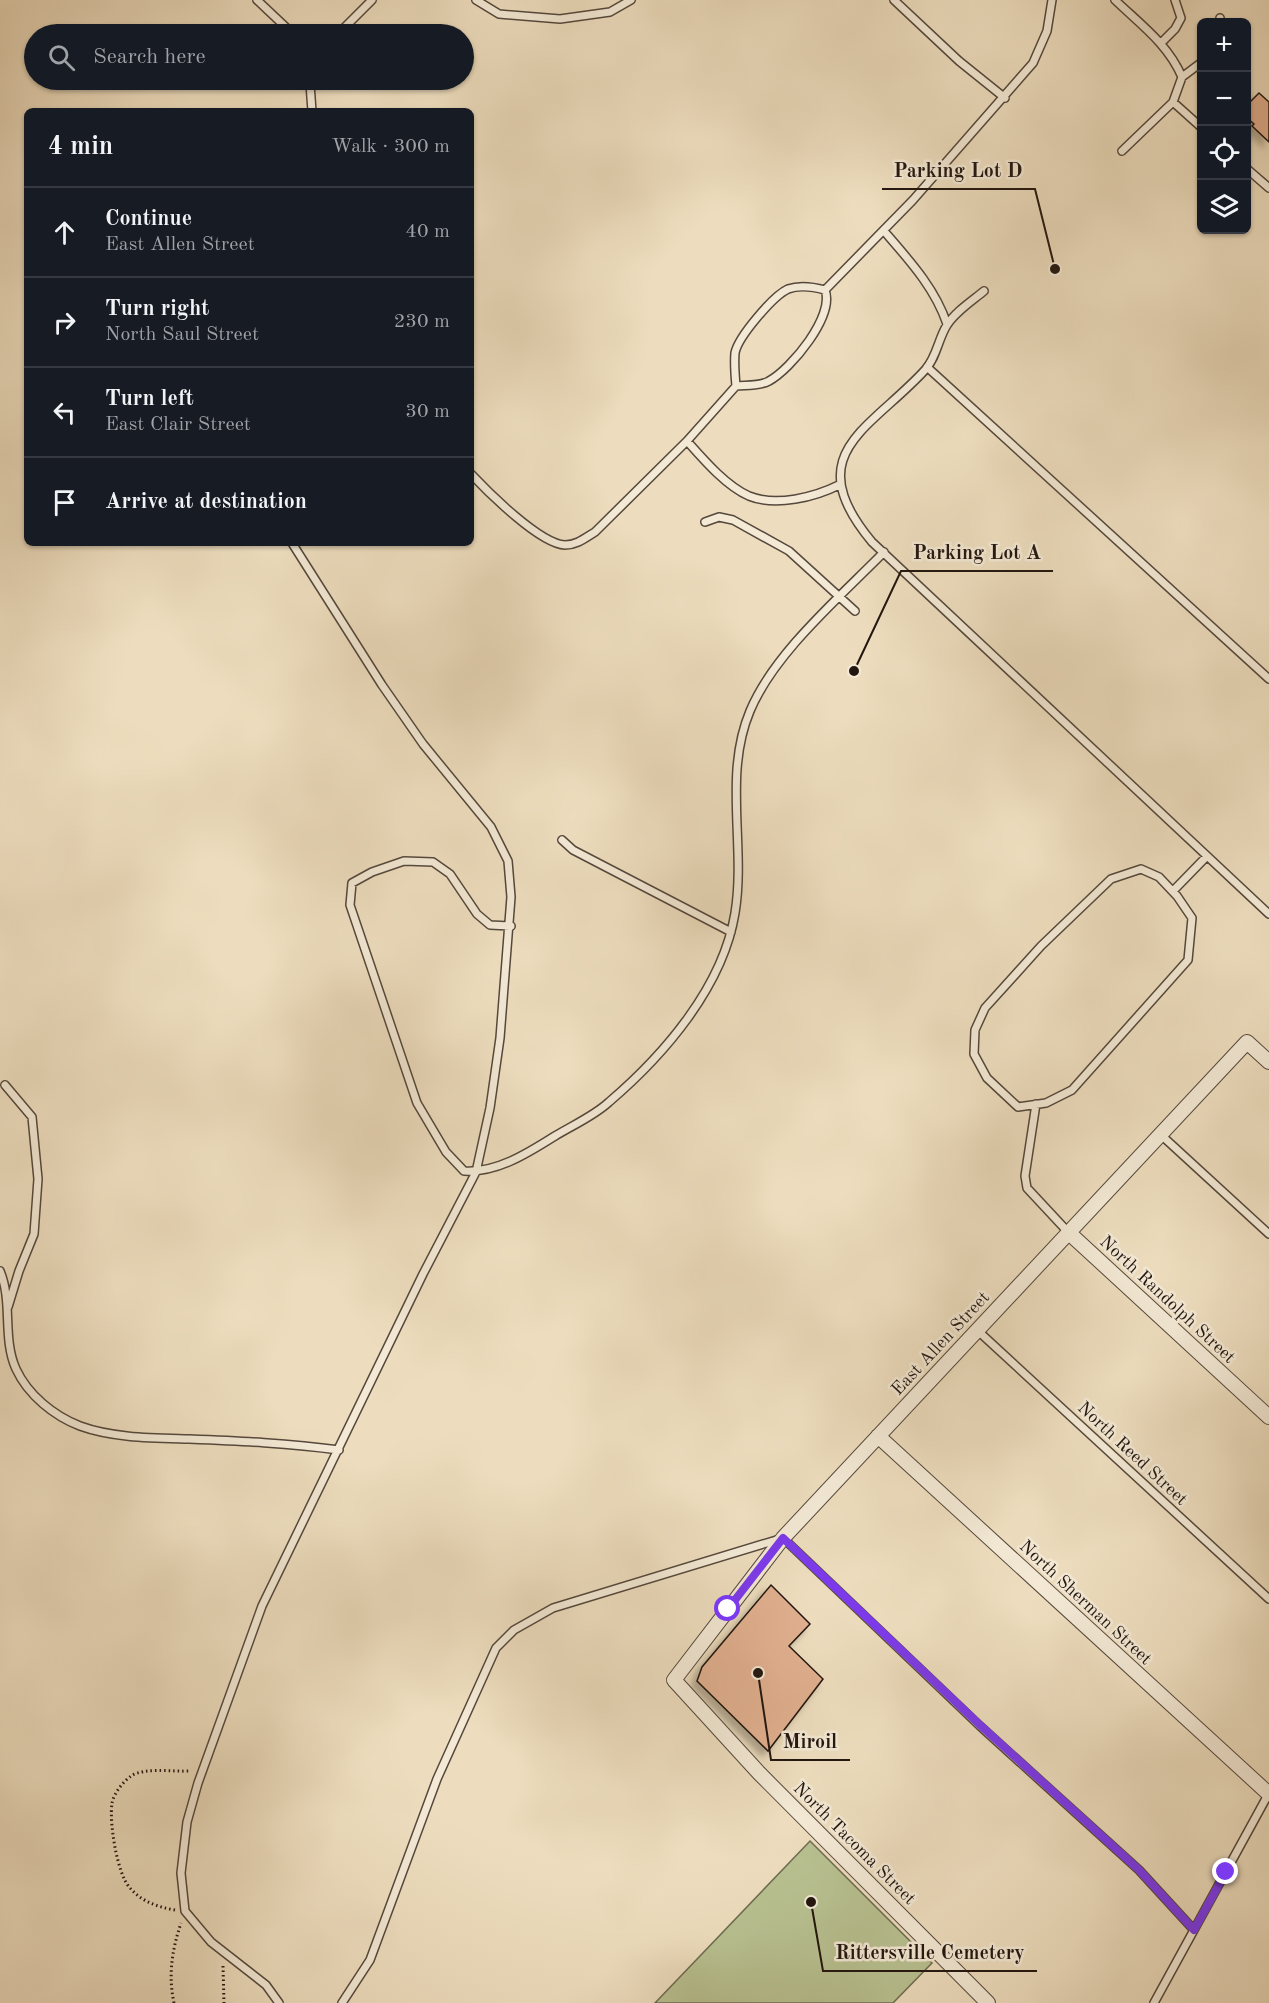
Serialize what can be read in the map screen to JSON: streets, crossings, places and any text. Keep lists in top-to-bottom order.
{
  "streets": {
    "street": [
      "North Randolph Street",
      "East Allen Street",
      "North Sherman Street",
      "North Tacoma Street"
    ],
    "lane": ["North Reed Street"]
  },
  "crossings": [
    ["North Randolph Street", "East Allen Street"],
    ["East Allen Street", "North Reed Street"],
    ["East Allen Street", "North Sherman Street"],
    ["East Allen Street", "North Tacoma Street"]
  ],
  "places": [
    "Parking Lot D",
    "Parking Lot A",
    "Miroil",
    "Rittersville Cemetery"
  ],
  "page": {
    "map_buttons": ["+", "−"],
    "search": "Search here",
    "heading": ["4 min", "Walk · 300 m"],
    "list": [
      ["Continue", "East Allen Street", "40 m"],
      ["Turn right", "North Saul Street", "230 m"],
      ["Turn left", "East Clair Street", "30 m"],
      "Arrive at destination"
    ]
  }
}
